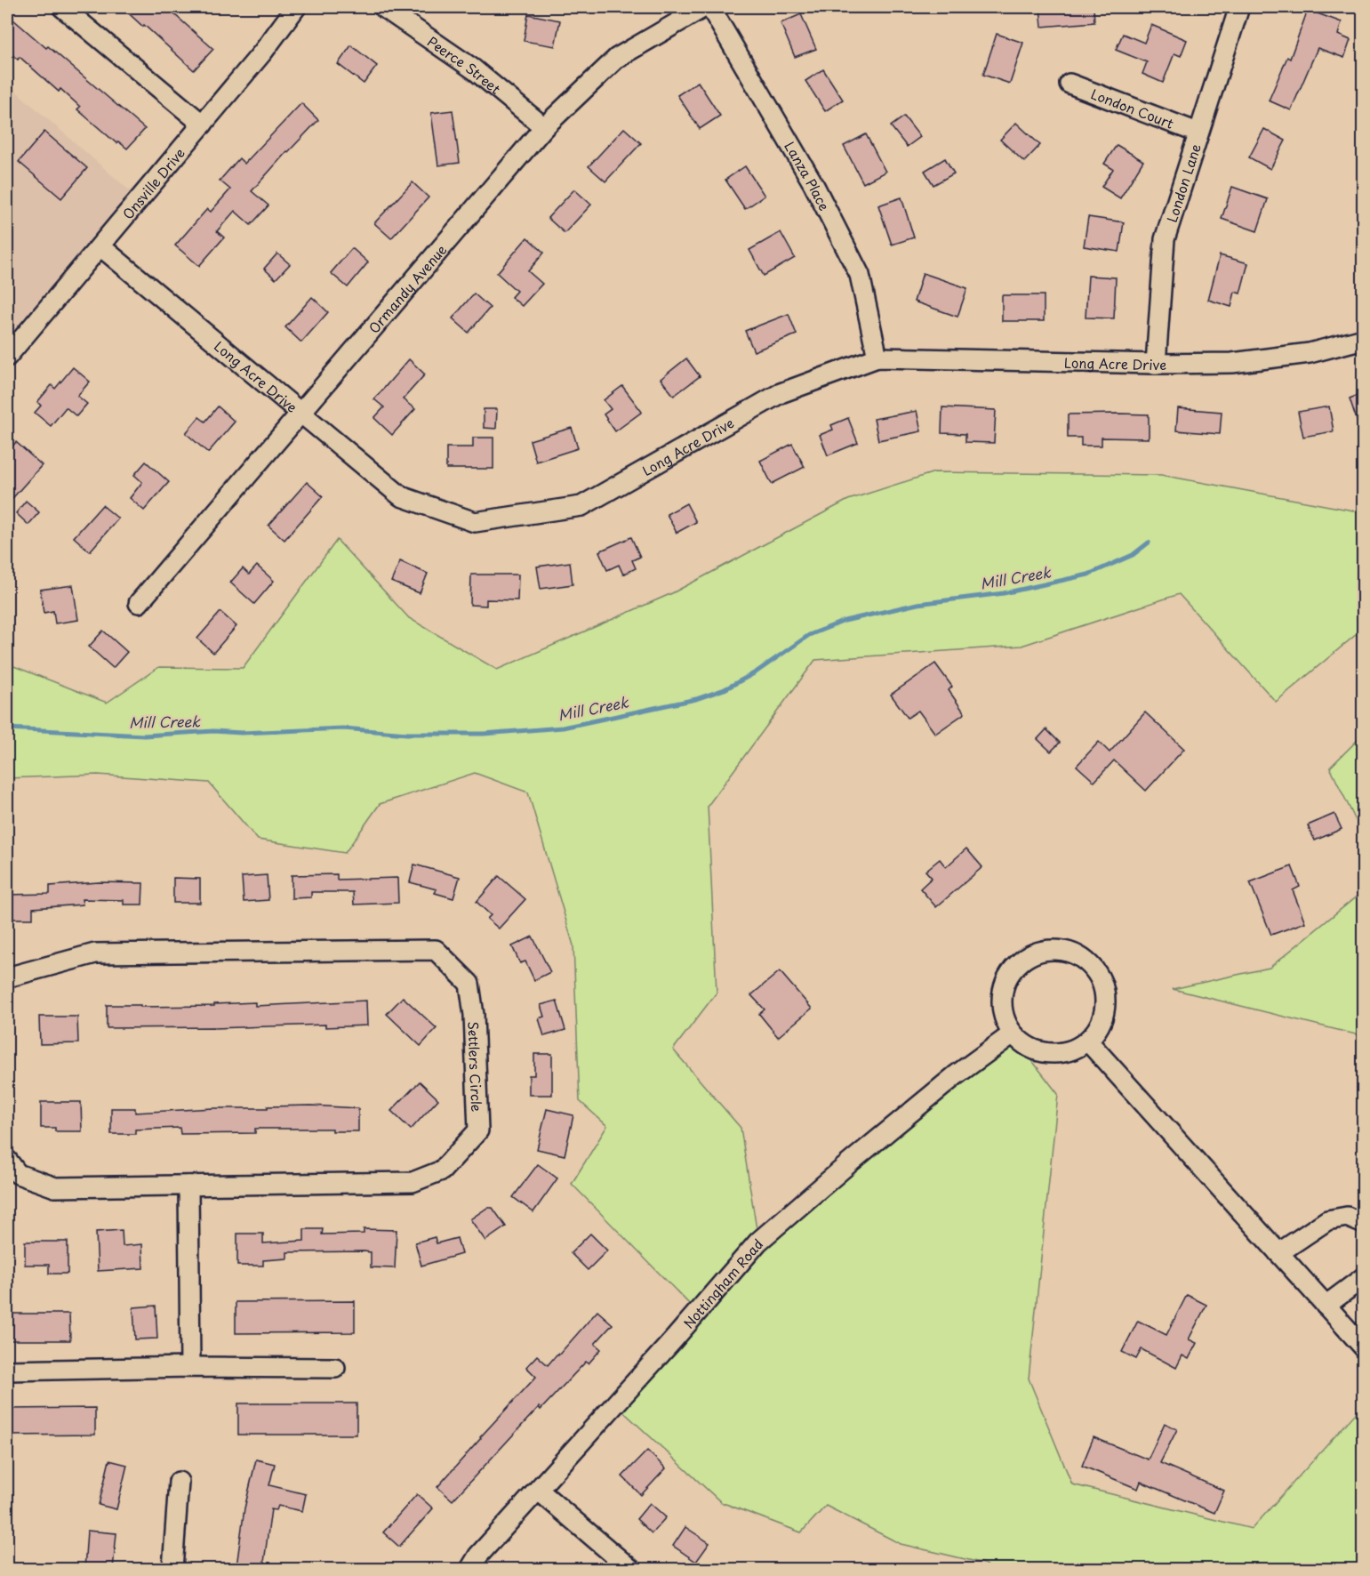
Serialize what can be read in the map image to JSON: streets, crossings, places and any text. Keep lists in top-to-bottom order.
{
  "streets": {
    "street": [
      "Peerce Street",
      "London Court",
      "Lanza Place",
      "London Lane",
      "Onsville Drive",
      "Ormandy Avenue",
      "Long Acre Drive",
      "Settlers Circle",
      "Nottingham Road"
    ]
  },
  "crossings": [
    ["Peerce Street", "Ormandy Avenue"],
    ["London Court", "London Lane"],
    ["Lanza Place", "Long Acre Drive"],
    ["London Lane", "Long Acre Drive"],
    ["Onsville Drive", "Long Acre Drive"],
    ["Ormandy Avenue", "Long Acre Drive"]
  ],
  "water": ["Mill Creek"]
}
